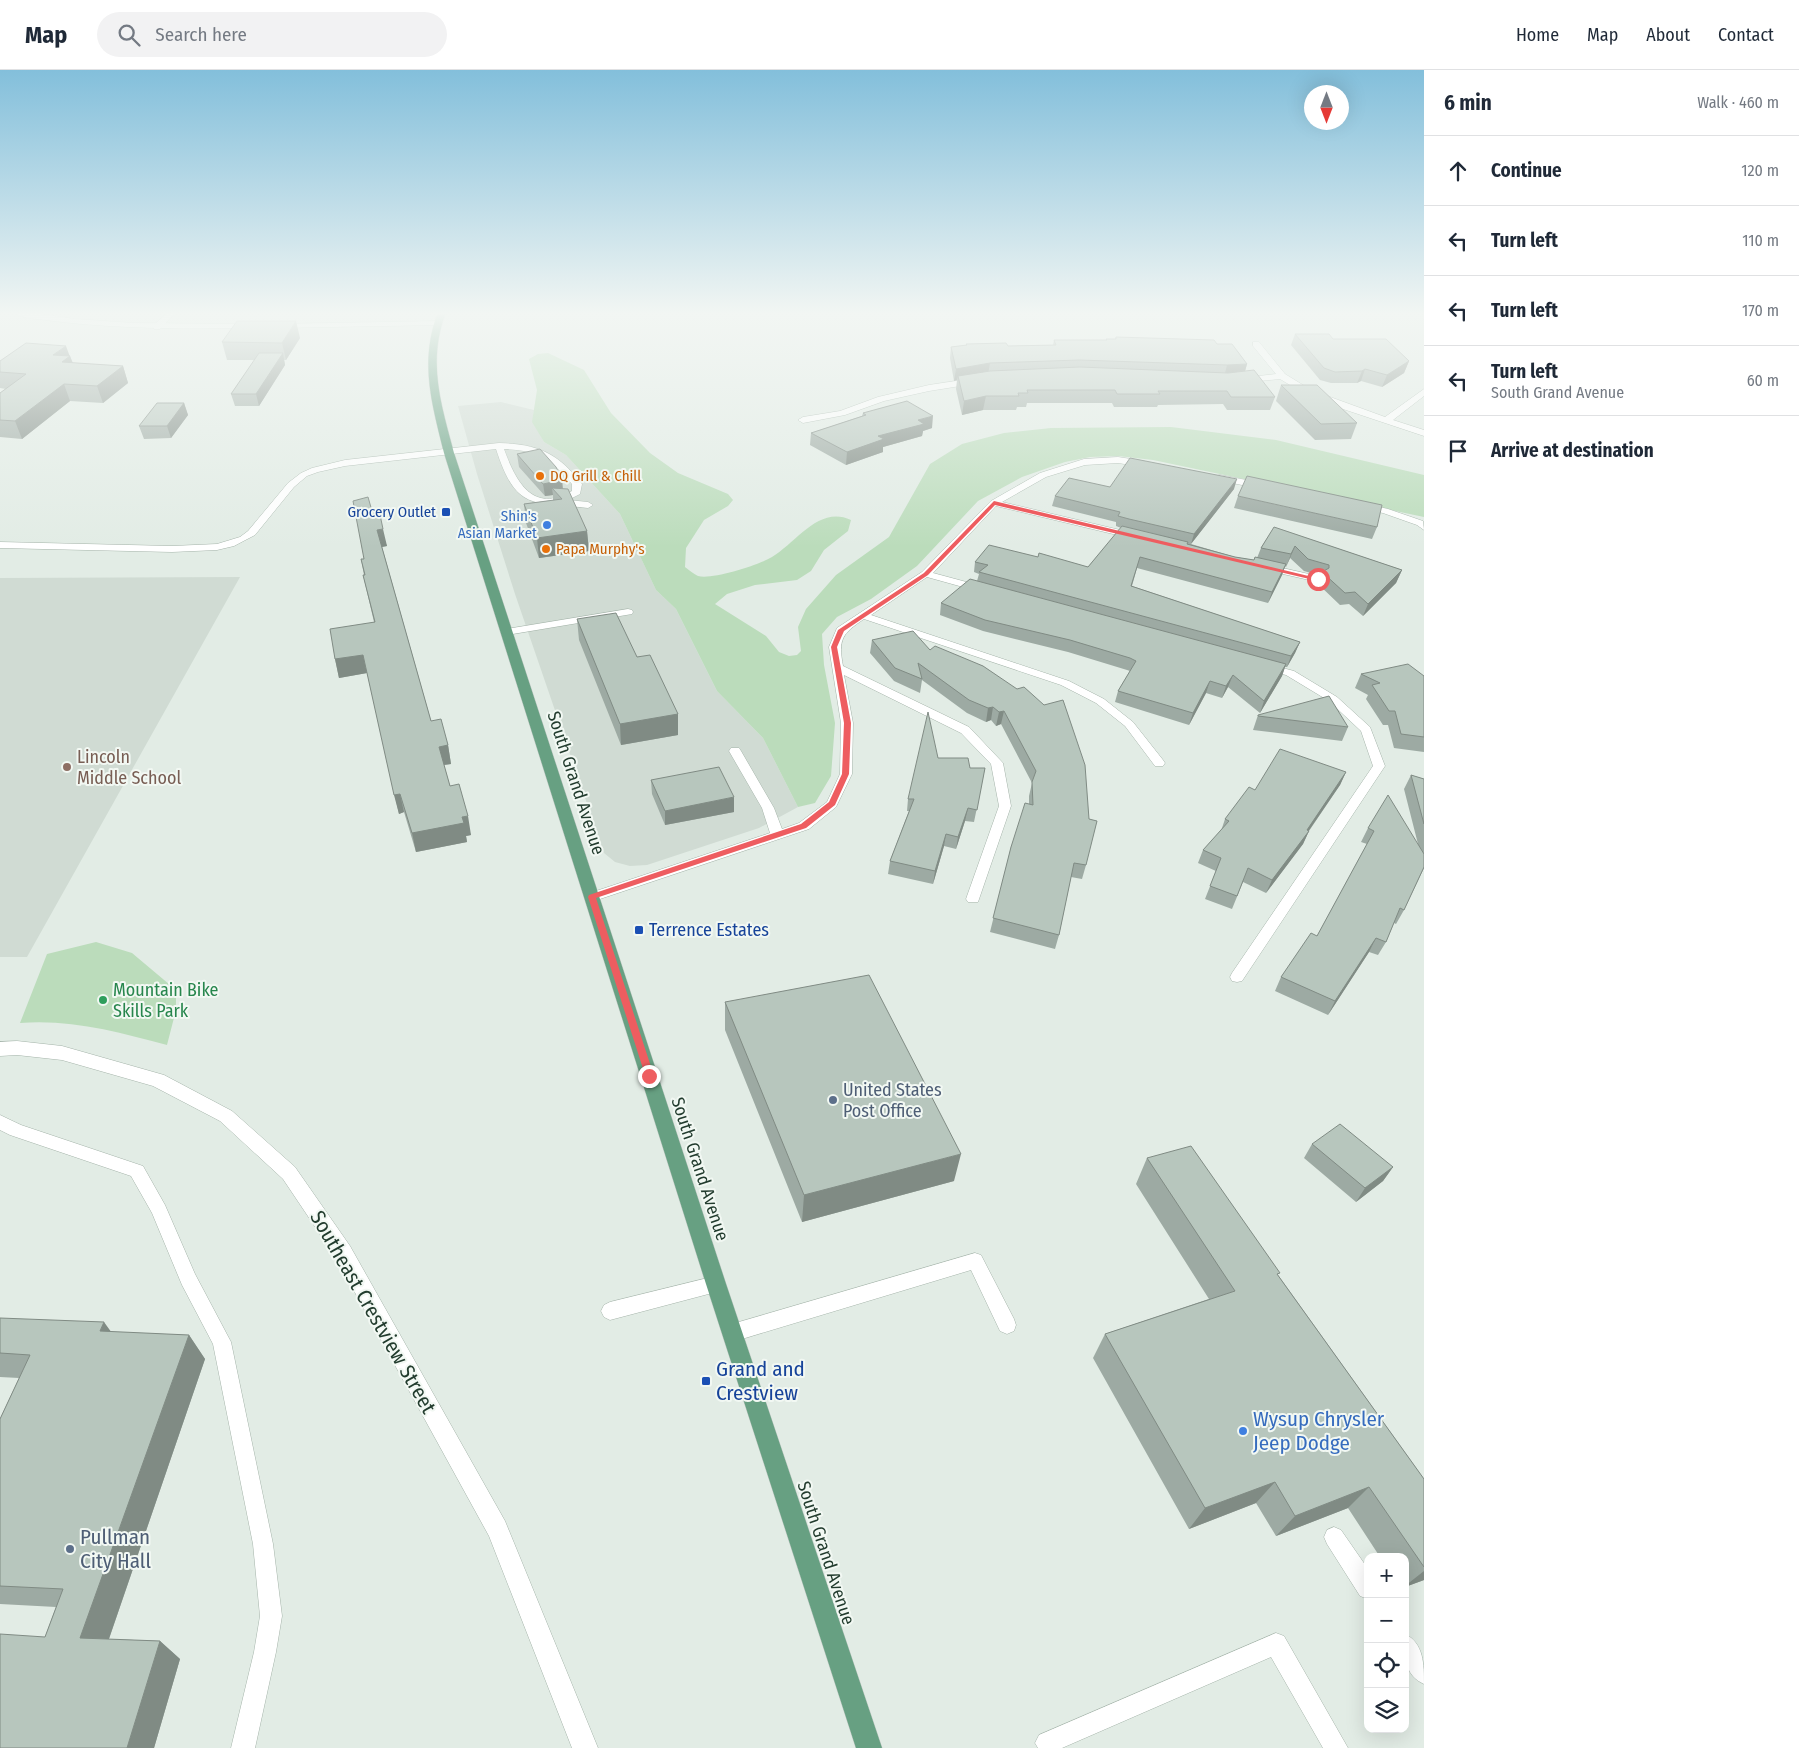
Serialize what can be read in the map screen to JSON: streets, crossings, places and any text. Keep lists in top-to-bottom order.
{
  "streets": {
    "main road": ["South Grand Avenue"],
    "street": ["Southeast Crestview Street"]
  },
  "places": {
    "other": [
      "DQ Grill & Chill",
      "Shin's Asian Market",
      "Papa Murphy's",
      "Lincoln Middle School",
      "Mountain Bike Skills Park",
      "United States Post Office",
      "Wysup Chrysler Jeep Dodge",
      "Pullman City Hall"
    ],
    "transit": ["Grocery Outlet", "Terrence Estates", "Grand and Crestview"]
  },
  "north": "bottom",
  "page": {
    "header": "Map",
    "search": "Search here",
    "nav": [
      "Home",
      "Map",
      "About",
      "Contact"
    ],
    "heading": ["6 min", "Walk · 460 m"],
    "list": [
      ["Continue", "120 m"],
      ["Turn left", "110 m"],
      ["Turn left", "170 m"],
      ["Turn left", "South Grand Avenue", "60 m"],
      "Arrive at destination"
    ],
    "map_buttons": ["+", "−"]
  }
}
